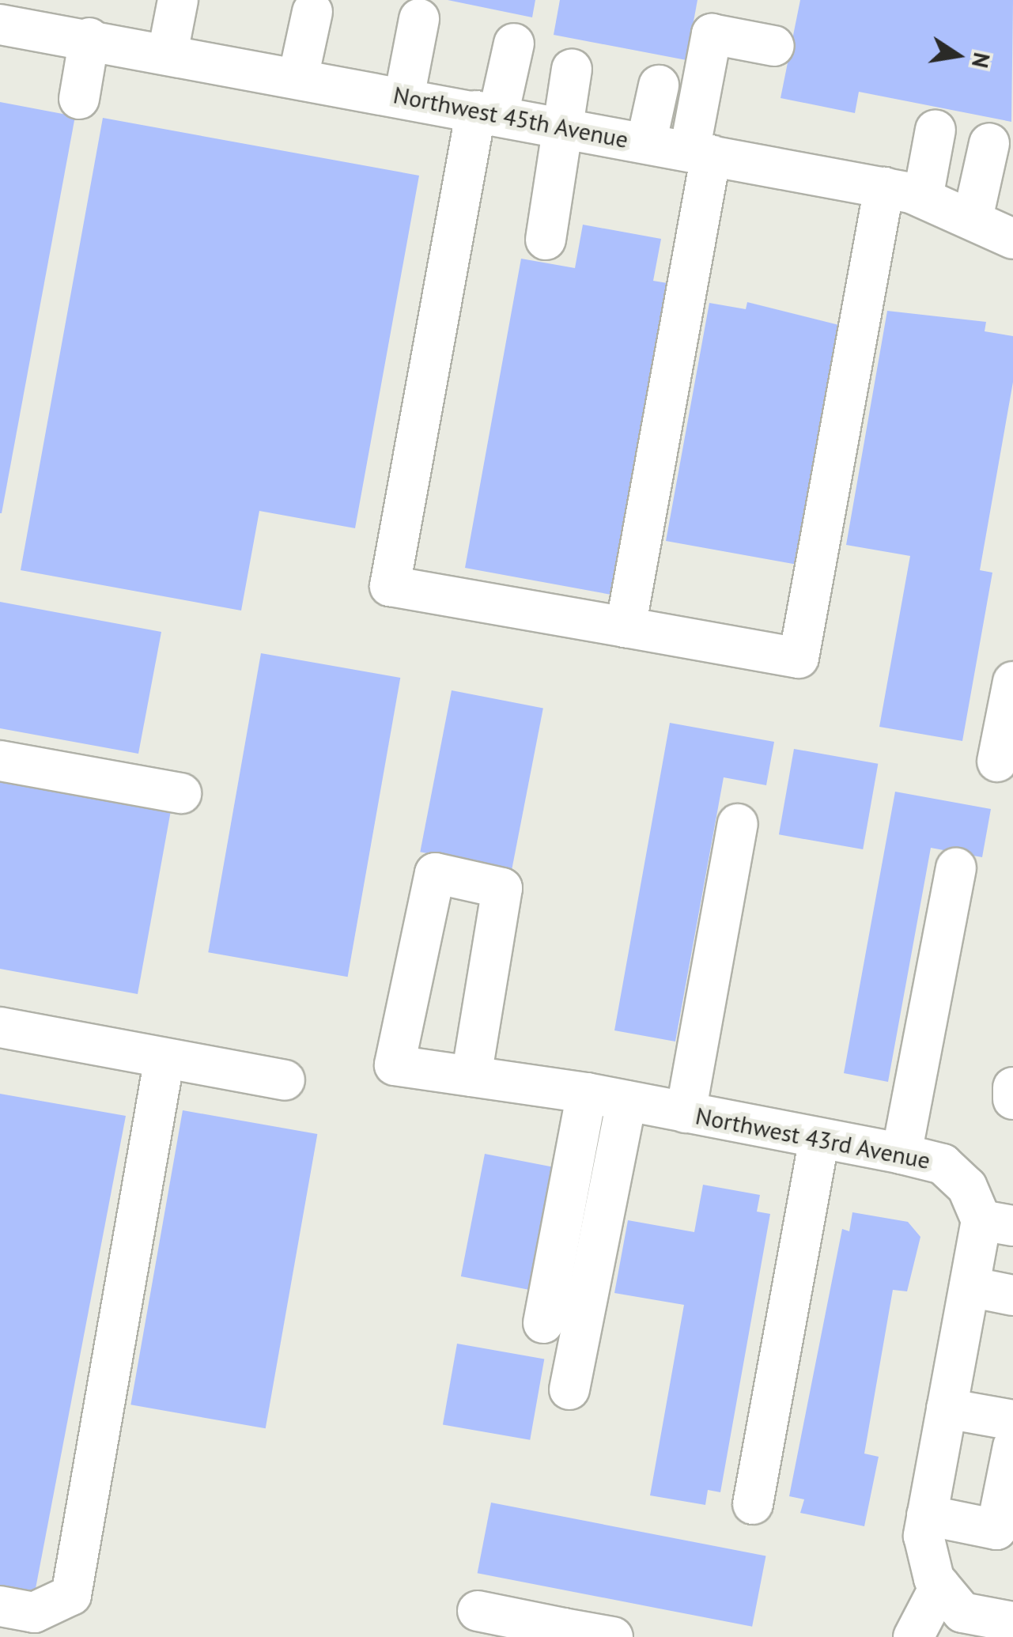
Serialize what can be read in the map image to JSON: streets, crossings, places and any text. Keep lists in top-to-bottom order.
{
  "streets": {
    "street": ["Northwest 45th Avenue", "Northwest 43rd Avenue"]
  },
  "north": "right"
}
